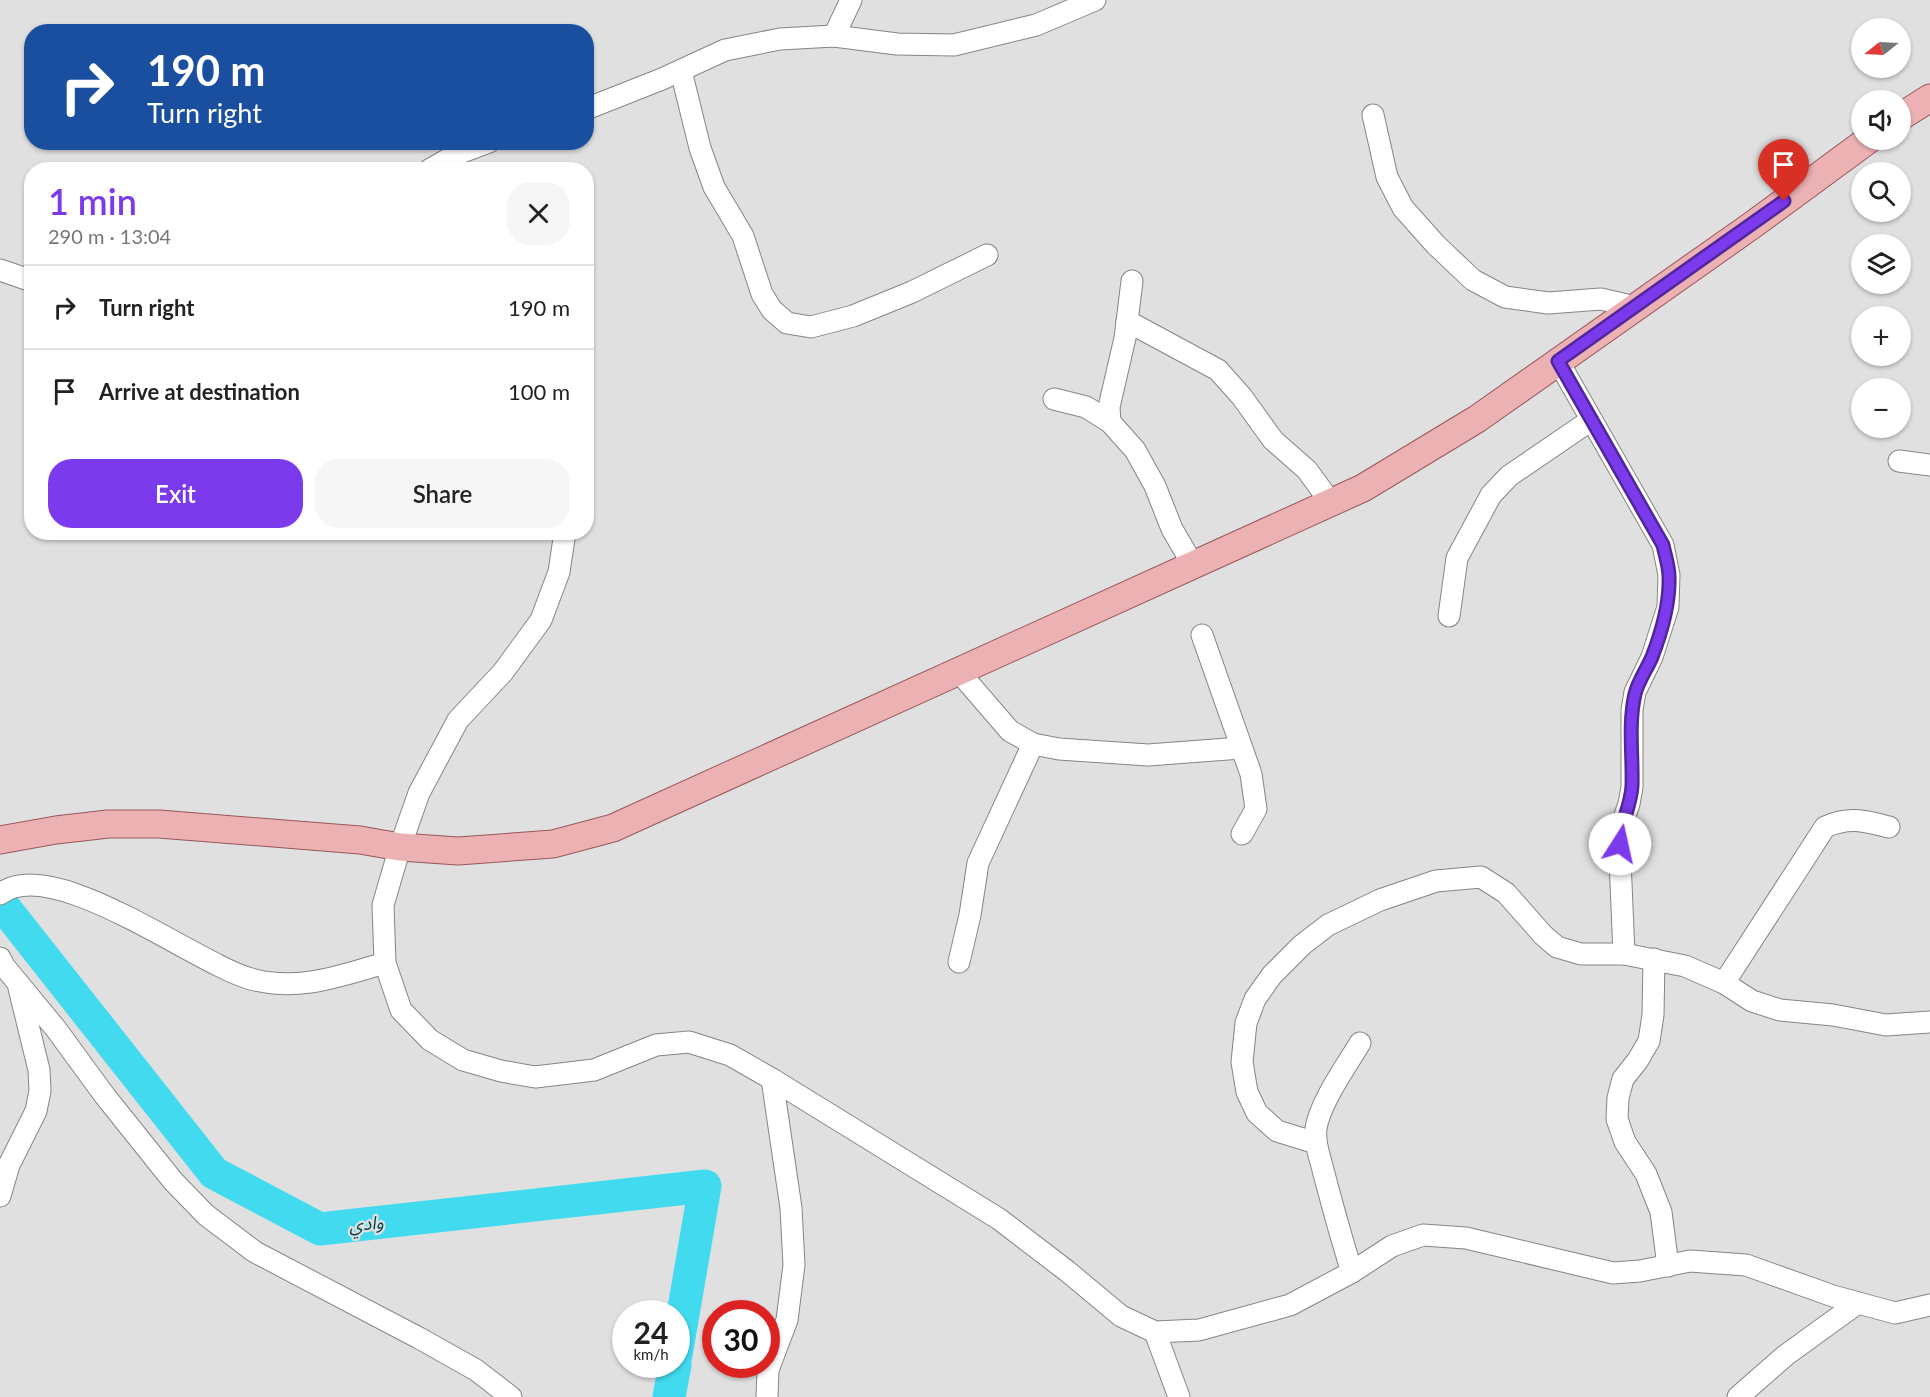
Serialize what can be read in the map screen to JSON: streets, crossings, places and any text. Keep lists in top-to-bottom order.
{
  "water": ["وادي"],
  "north": "left",
  "page": {
    "map_buttons": ["+", "−"],
    "turn": ["190 m", "Turn right"],
    "heading": ["1 min", "290 m · 13:04"],
    "list": [
      {
        "name": "Turn right",
        "value": "190 m"
      },
      {
        "name": "Arrive at destination",
        "value": "100 m"
      }
    ],
    "buttons": ["Exit", "Share"],
    "speed": "24 km/h",
    "limit": "30"
  }
}
